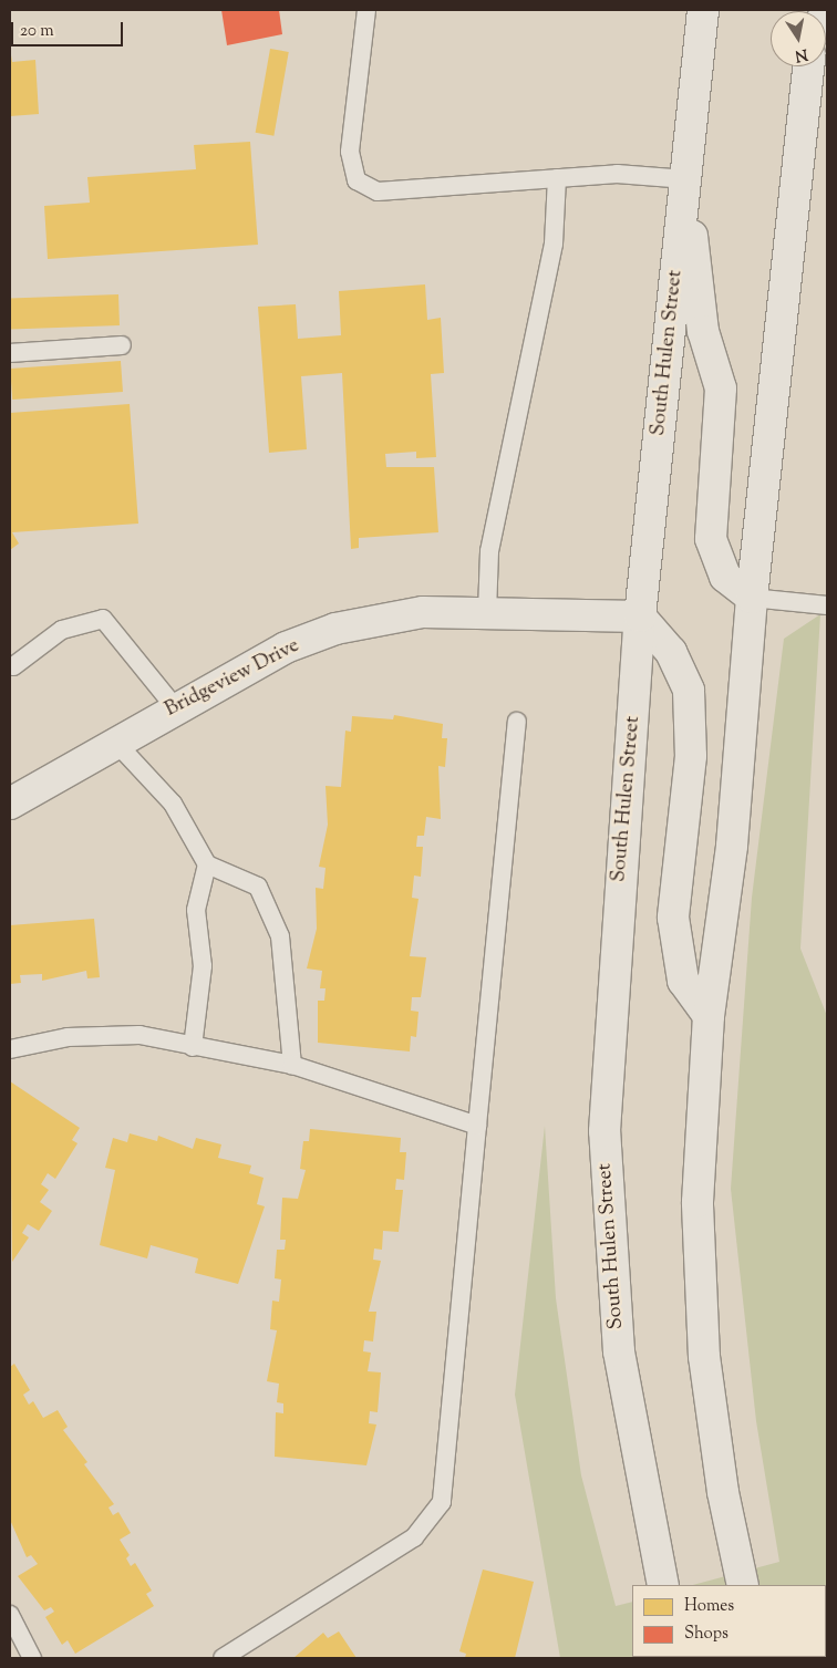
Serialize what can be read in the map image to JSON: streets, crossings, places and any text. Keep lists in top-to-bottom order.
{
  "streets": {
    "main road": ["South Hulen Street", "Bridgeview Drive"]
  },
  "crossings": [
    ["South Hulen Street", "Bridgeview Drive"]
  ],
  "legend": ["Homes", "Shops"],
  "scale_bar": "20 m",
  "north": "bottom"
}
